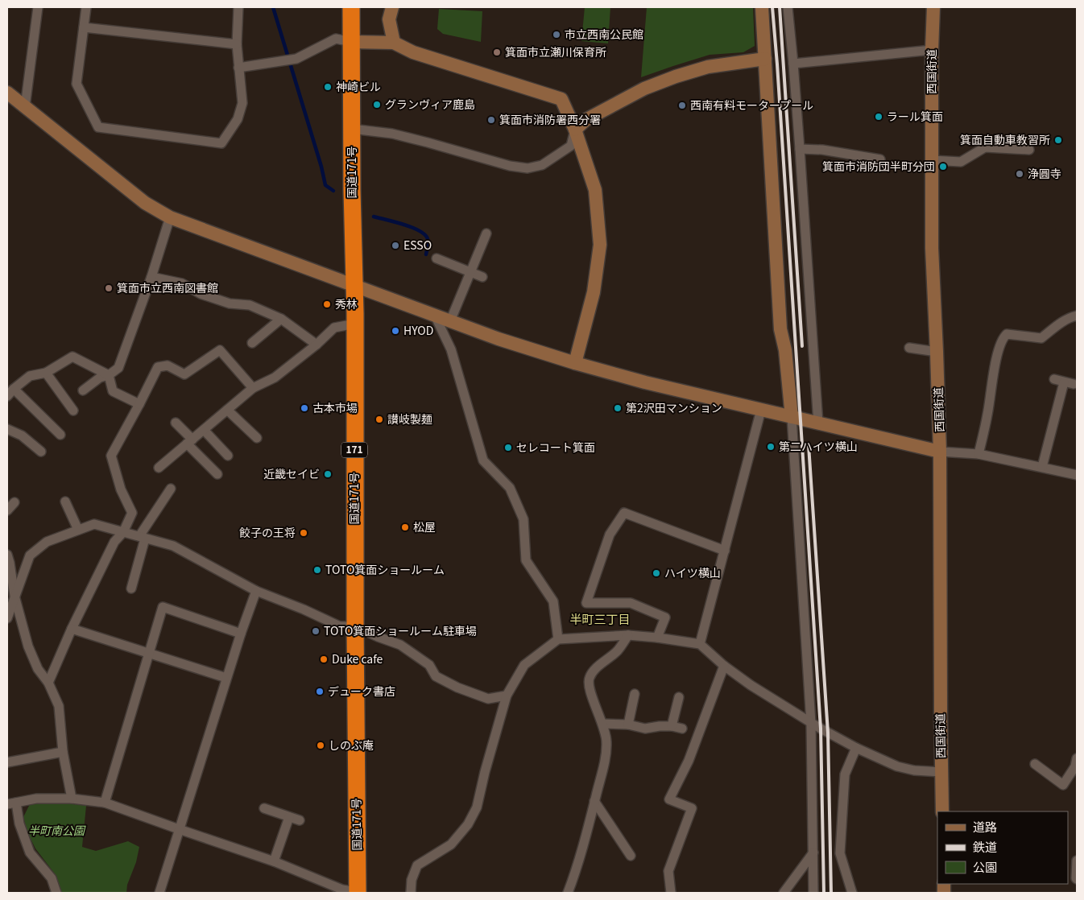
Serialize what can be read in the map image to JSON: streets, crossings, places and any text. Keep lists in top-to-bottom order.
{
  "streets": {
    "highway": ["国道171号", "171"],
    "street": ["西国街道"]
  },
  "districts": ["半町三丁目"],
  "parks": ["半町南公園"],
  "places": [
    "市立西南公民館",
    "箕面市立瀬川保育所",
    "神崎ビル",
    "グランヴィア鹿島",
    "西南有料モータープール",
    "ラール箕面",
    "箕面市消防署西分署",
    "箕面自動車教習所",
    "箕面市消防団半町分団",
    "浄圓寺",
    "ESSO",
    "箕面市立西南図書館",
    "秀林",
    "HYOD",
    "古本市場",
    "第2沢田マンション",
    "讃岐製麺",
    "第二ハイツ横山",
    "セレコート箕面",
    "近畿セイビ",
    "松屋",
    "餃子の王将",
    "TOTO箕面ショールーム",
    "ハイツ横山",
    "TOTO箕面ショールーム駐車場",
    "Duke cafe",
    "デューク書店",
    "しのぶ庵"
  ],
  "legend": ["道路", "鉄道", "公園"]
}
